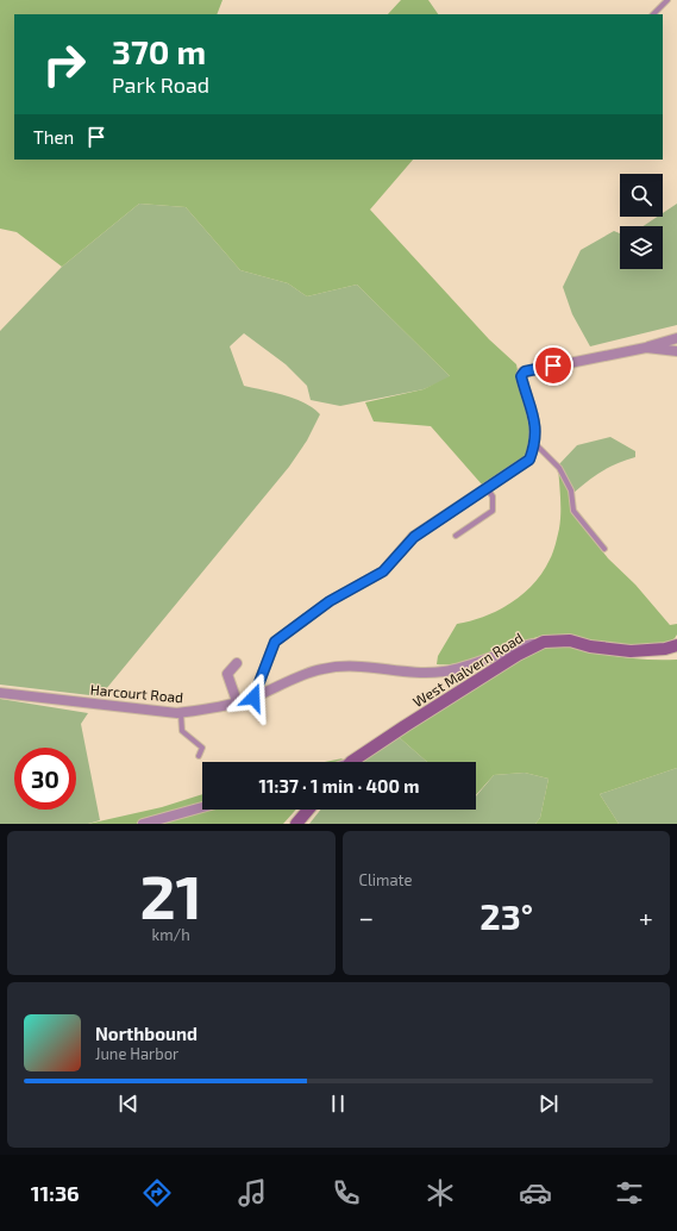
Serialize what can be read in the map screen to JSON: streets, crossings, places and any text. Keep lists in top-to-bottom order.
{
  "streets": {
    "main road": ["West Malvern Road"],
    "street": ["Harcourt Road"]
  },
  "crossings": [
    ["West Malvern Road", "Harcourt Road"]
  ],
  "page": {
    "turn": ["370 m", "Park Road"],
    "then": "Then",
    "limit": "30",
    "trip": "11:37 · 1 min · 400 m",
    "tile": [
      ["21", "km/h"],
      "Climate"
    ],
    "heat": ["−", "23°", "+"],
    "song": ["Northbound", "June Harbor"],
    "tabs": "11:36"
  }
}
